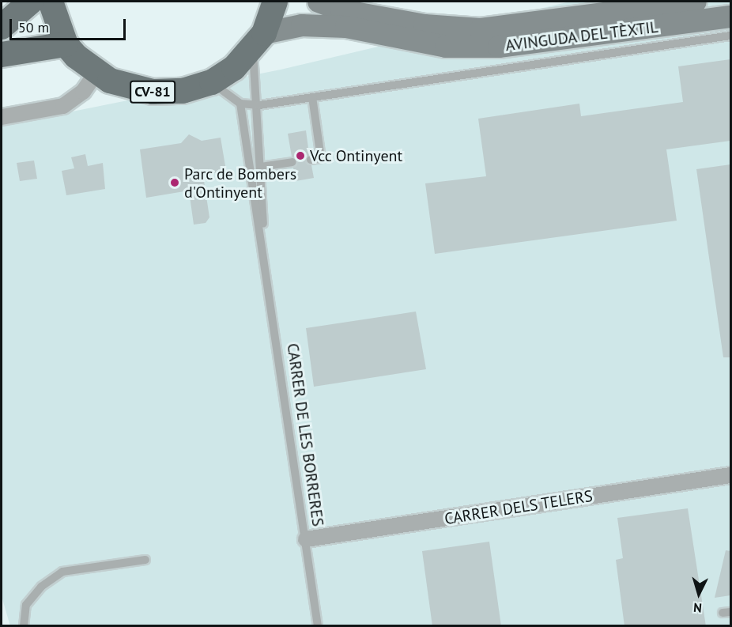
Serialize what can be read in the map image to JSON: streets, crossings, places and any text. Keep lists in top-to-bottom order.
{
  "streets": {
    "main road": ["CV-81"],
    "street": ["AVINGUDA DEL TÈXTIL", "CARRER DELS TELERS"],
    "lane": ["CARRER DE LES BORRERES"]
  },
  "crossings": [
    ["AVINGUDA DEL TÈXTIL", "CV-81"],
    ["CARRER DE LES BORRERES", "CARRER DELS TELERS"]
  ],
  "places": ["Vcc Ontinyent", "Parc de Bombers d'Ontinyent"],
  "scale_bar": "50 m",
  "north": "bottom"
}
